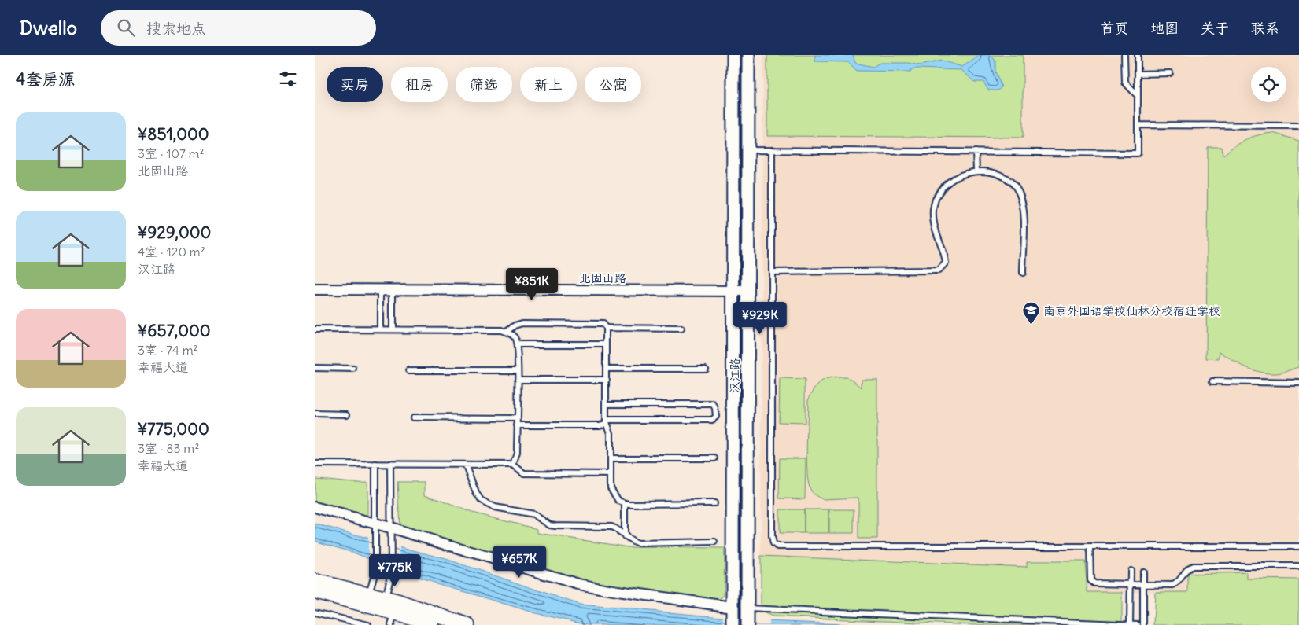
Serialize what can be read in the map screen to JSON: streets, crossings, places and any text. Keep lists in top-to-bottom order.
{
  "streets": {
    "street": ["北固山路", "汉江路"]
  },
  "crossings": [
    ["北固山路", "汉江路"]
  ],
  "places": {
    "school or university": ["南京外国语学校仙林分校宿迁学校"]
  },
  "page": {
    "header": "Dwello",
    "search": "搜索地点",
    "nav": [
      "首页",
      "地图",
      "关于",
      "联系"
    ],
    "heading": "4套房源",
    "chip": [
      "买房",
      "租房",
      "筛选",
      "新上",
      "公寓"
    ],
    "list": [
      {
        "name": "¥851,000",
        "note": "3室 · 107 m² · 北固山路"
      },
      {
        "name": "¥929,000",
        "note": "4室 · 120 m² · 汉江路"
      },
      {
        "name": "¥657,000",
        "note": "3室 · 74 m² · 幸福大道"
      },
      {
        "name": "¥775,000",
        "note": "3室 · 83 m² · 幸福大道"
      }
    ],
    "price": [
      "¥851K",
      "¥929K",
      "¥657K",
      "¥775K"
    ]
  }
}
